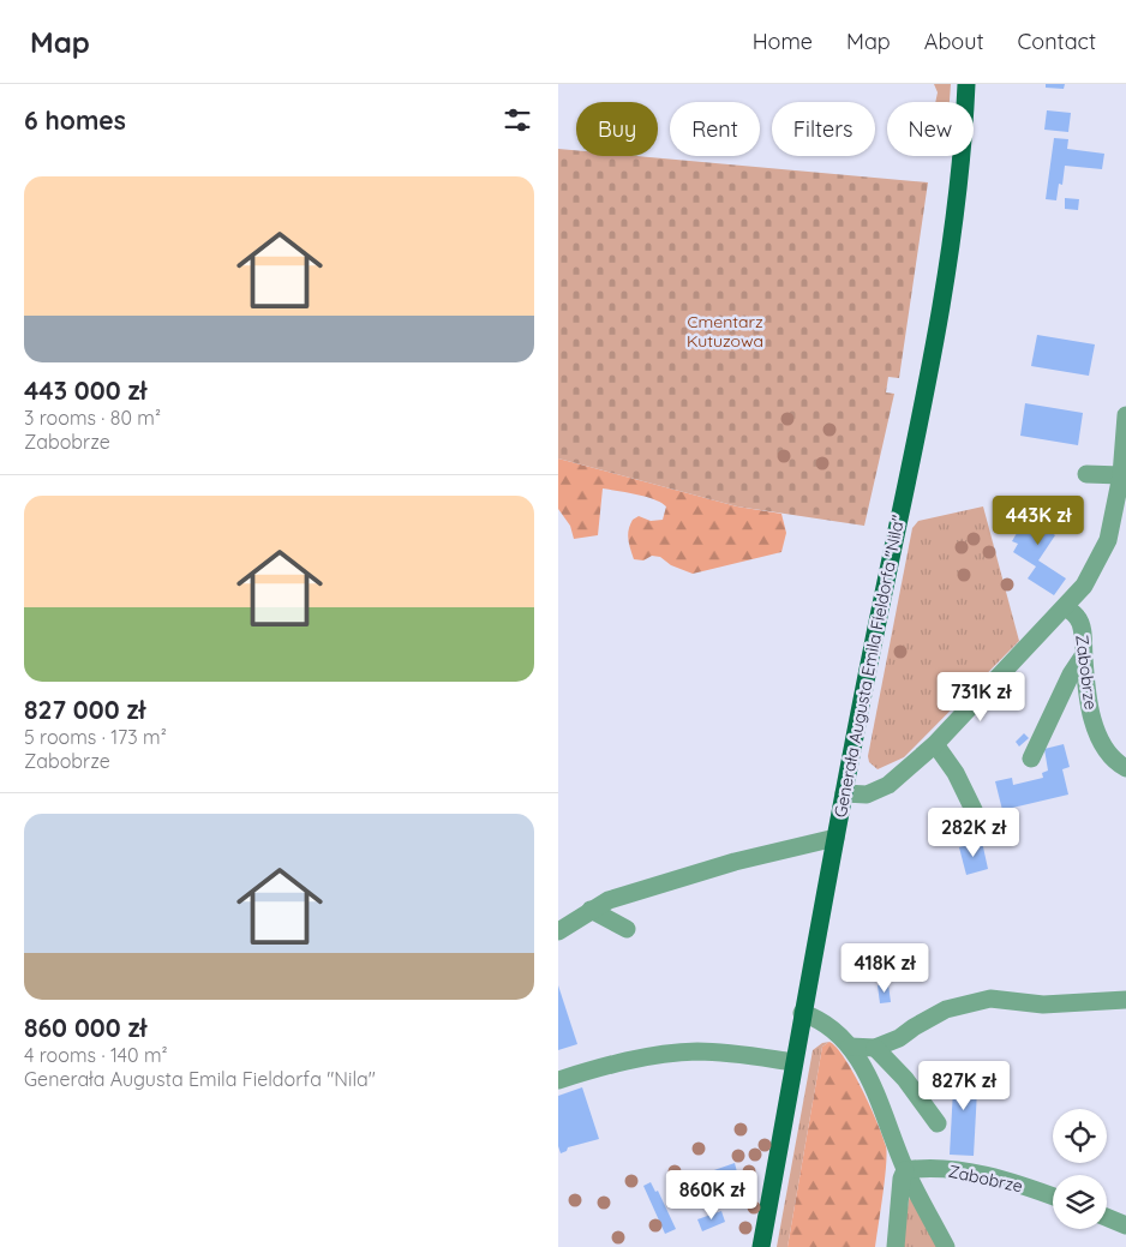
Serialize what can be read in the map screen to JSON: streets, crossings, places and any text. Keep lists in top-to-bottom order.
{
  "streets": {
    "main road": ["Generała Augusta Emila Fieldorfa \"Nila\""],
    "street": ["Zabobrze"]
  },
  "crossings": [
    ["Generała Augusta Emila Fieldorfa \"Nila\"", "Zabobrze"]
  ],
  "parks": ["Cmentarz Kutuzowa"],
  "page": {
    "header": "Map",
    "nav": [
      "Home",
      "Map",
      "About",
      "Contact"
    ],
    "heading": "6 homes",
    "chip": [
      "Buy",
      "Rent",
      "Filters",
      "New"
    ],
    "list": [
      {
        "name": "443 000 zł",
        "note": "3 rooms · 80 m² · Zabobrze"
      },
      {
        "name": "827 000 zł",
        "note": "5 rooms · 173 m² · Zabobrze"
      },
      {
        "name": "860 000 zł",
        "note": "4 rooms · 140 m² · Generała Augusta Emila Fieldorfa \"Nila\""
      }
    ],
    "price": [
      "443K zł",
      "731K zł",
      "282K zł",
      "418K zł",
      "827K zł",
      "860K zł"
    ]
  }
}
